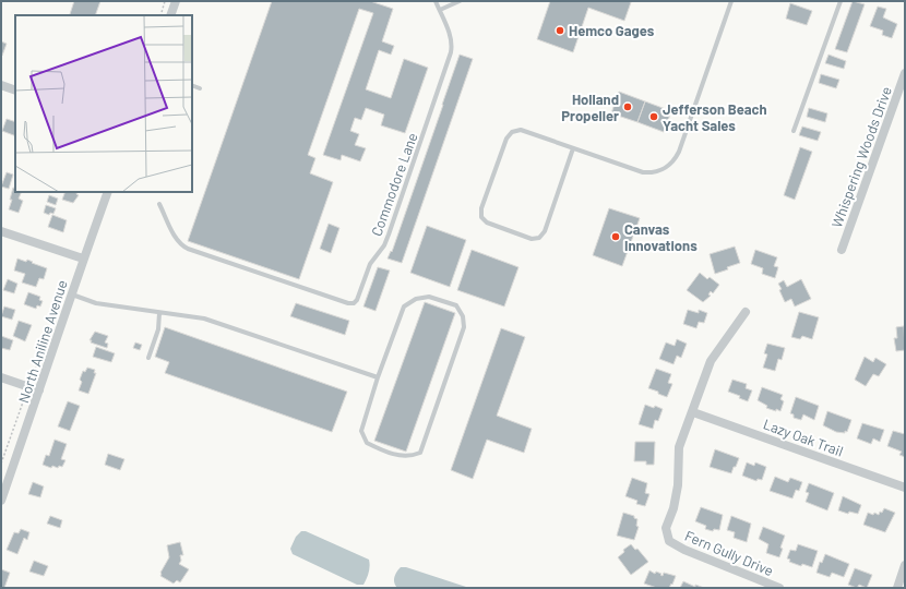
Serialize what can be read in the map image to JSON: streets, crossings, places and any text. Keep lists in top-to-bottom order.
{
  "streets": {
    "street": [
      "Whispering Woods Drive",
      "North Aniline Avenue",
      "Lazy Oak Trail",
      "Fern Gully Drive"
    ],
    "lane": ["Commodore Lane"]
  },
  "crossings": [
    ["Lazy Oak Trail", "Fern Gully Drive"]
  ],
  "places": [
    "Hemco Gages",
    "Holland Propeller",
    "Jefferson Beach Yacht Sales",
    "Canvas Innovations"
  ]
}
